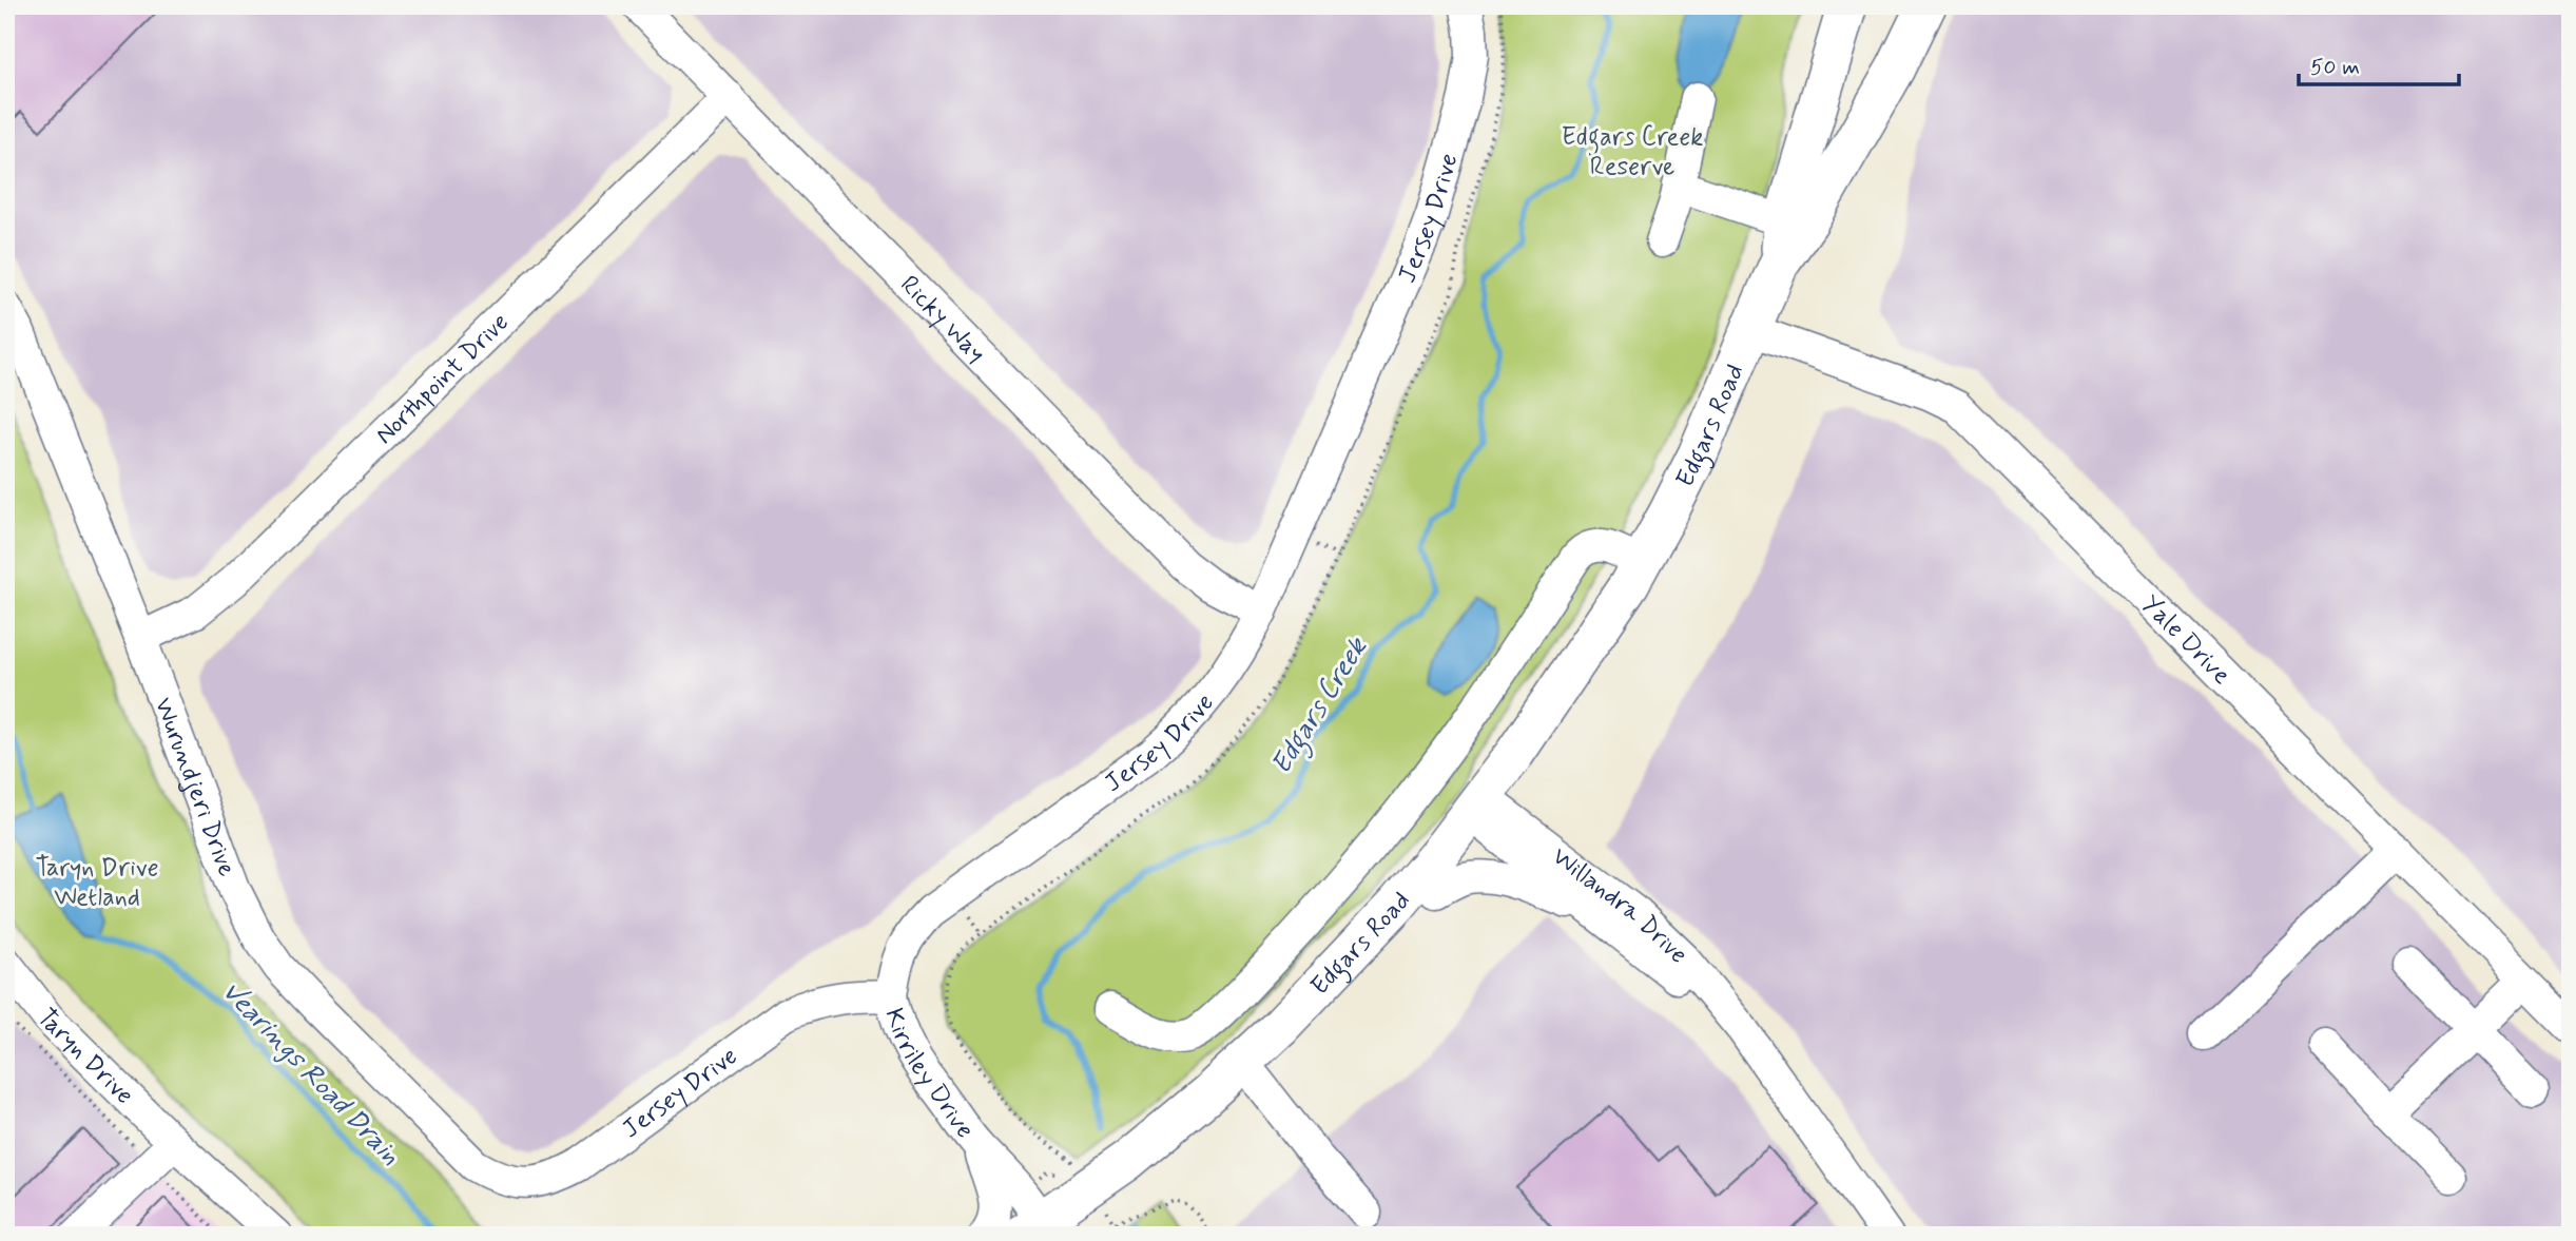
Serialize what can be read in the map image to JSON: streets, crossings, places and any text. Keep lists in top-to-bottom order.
{
  "streets": {
    "main road": ["Edgars Road"],
    "street": [
      "Jersey Drive",
      "Ricky Way",
      "Northpoint Drive",
      "Yale Drive",
      "Wurundjeri Drive",
      "Willandra Drive",
      "Taryn Drive",
      "Kirriley Drive"
    ]
  },
  "crossings": [
    ["Jersey Drive", "Ricky Way"],
    ["Jersey Drive", "Wurundjeri Drive"],
    ["Jersey Drive", "Kirriley Drive"],
    ["Ricky Way", "Northpoint Drive"],
    ["Northpoint Drive", "Wurundjeri Drive"],
    ["Edgars Road", "Yale Drive"],
    ["Edgars Road", "Willandra Drive"],
    ["Edgars Road", "Kirriley Drive"]
  ],
  "water": ["Edgars Creek", "Vearings Road Drain"],
  "parks": ["Edgars Creek Reserve", "Taryn Drive Wetland"],
  "scale_bar": "50 m"
}
